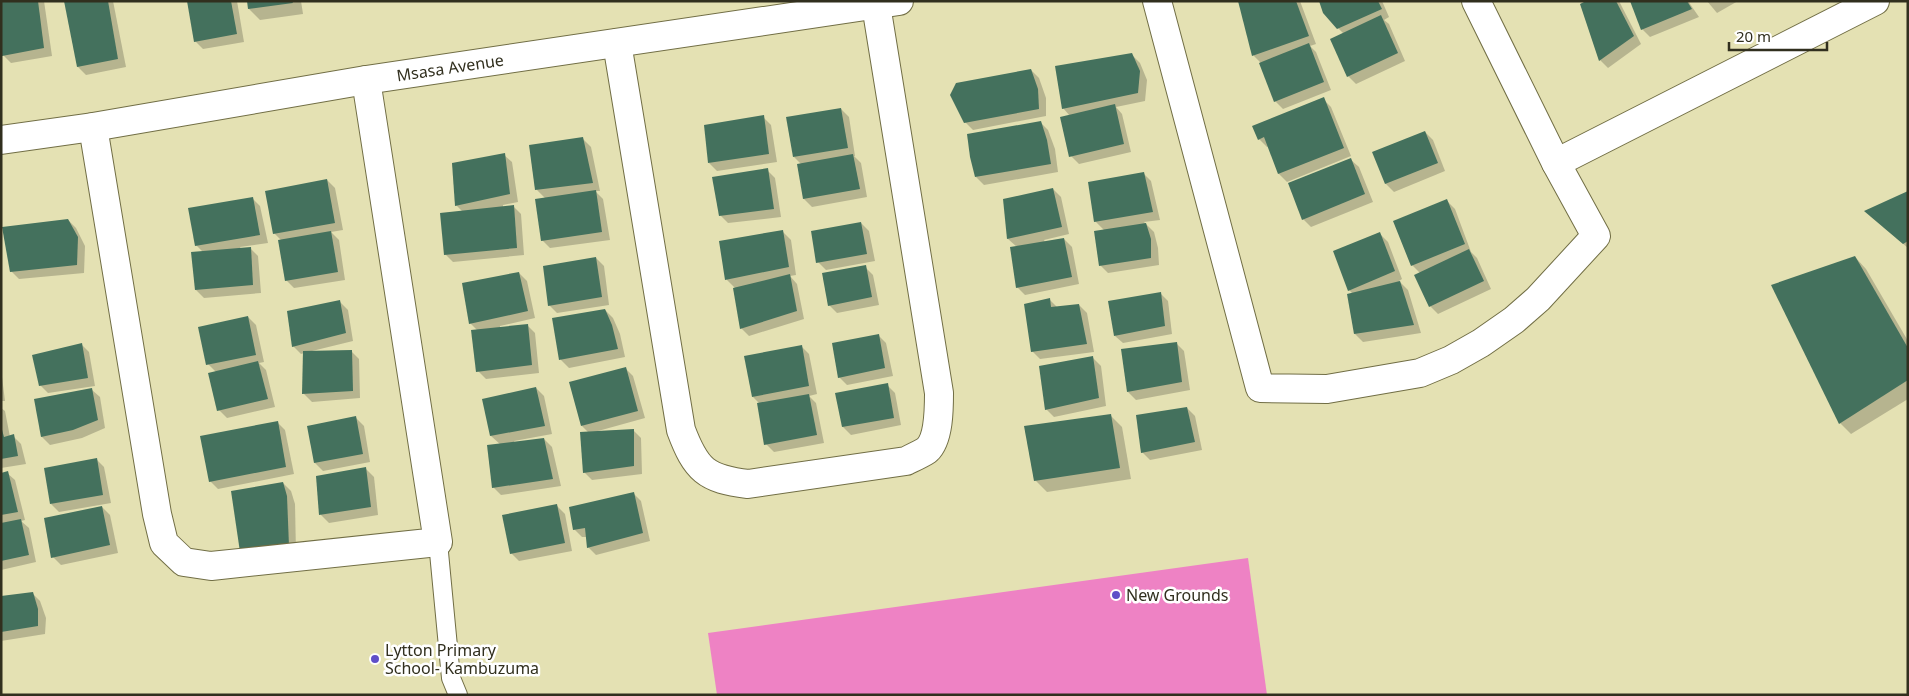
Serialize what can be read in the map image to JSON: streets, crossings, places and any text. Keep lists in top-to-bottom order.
{
  "streets": {
    "street": ["Msasa Avenue"]
  },
  "places": ["New Grounds", "Lytton Primary School- Kambuzuma"],
  "scale_bar": "20 m"
}
